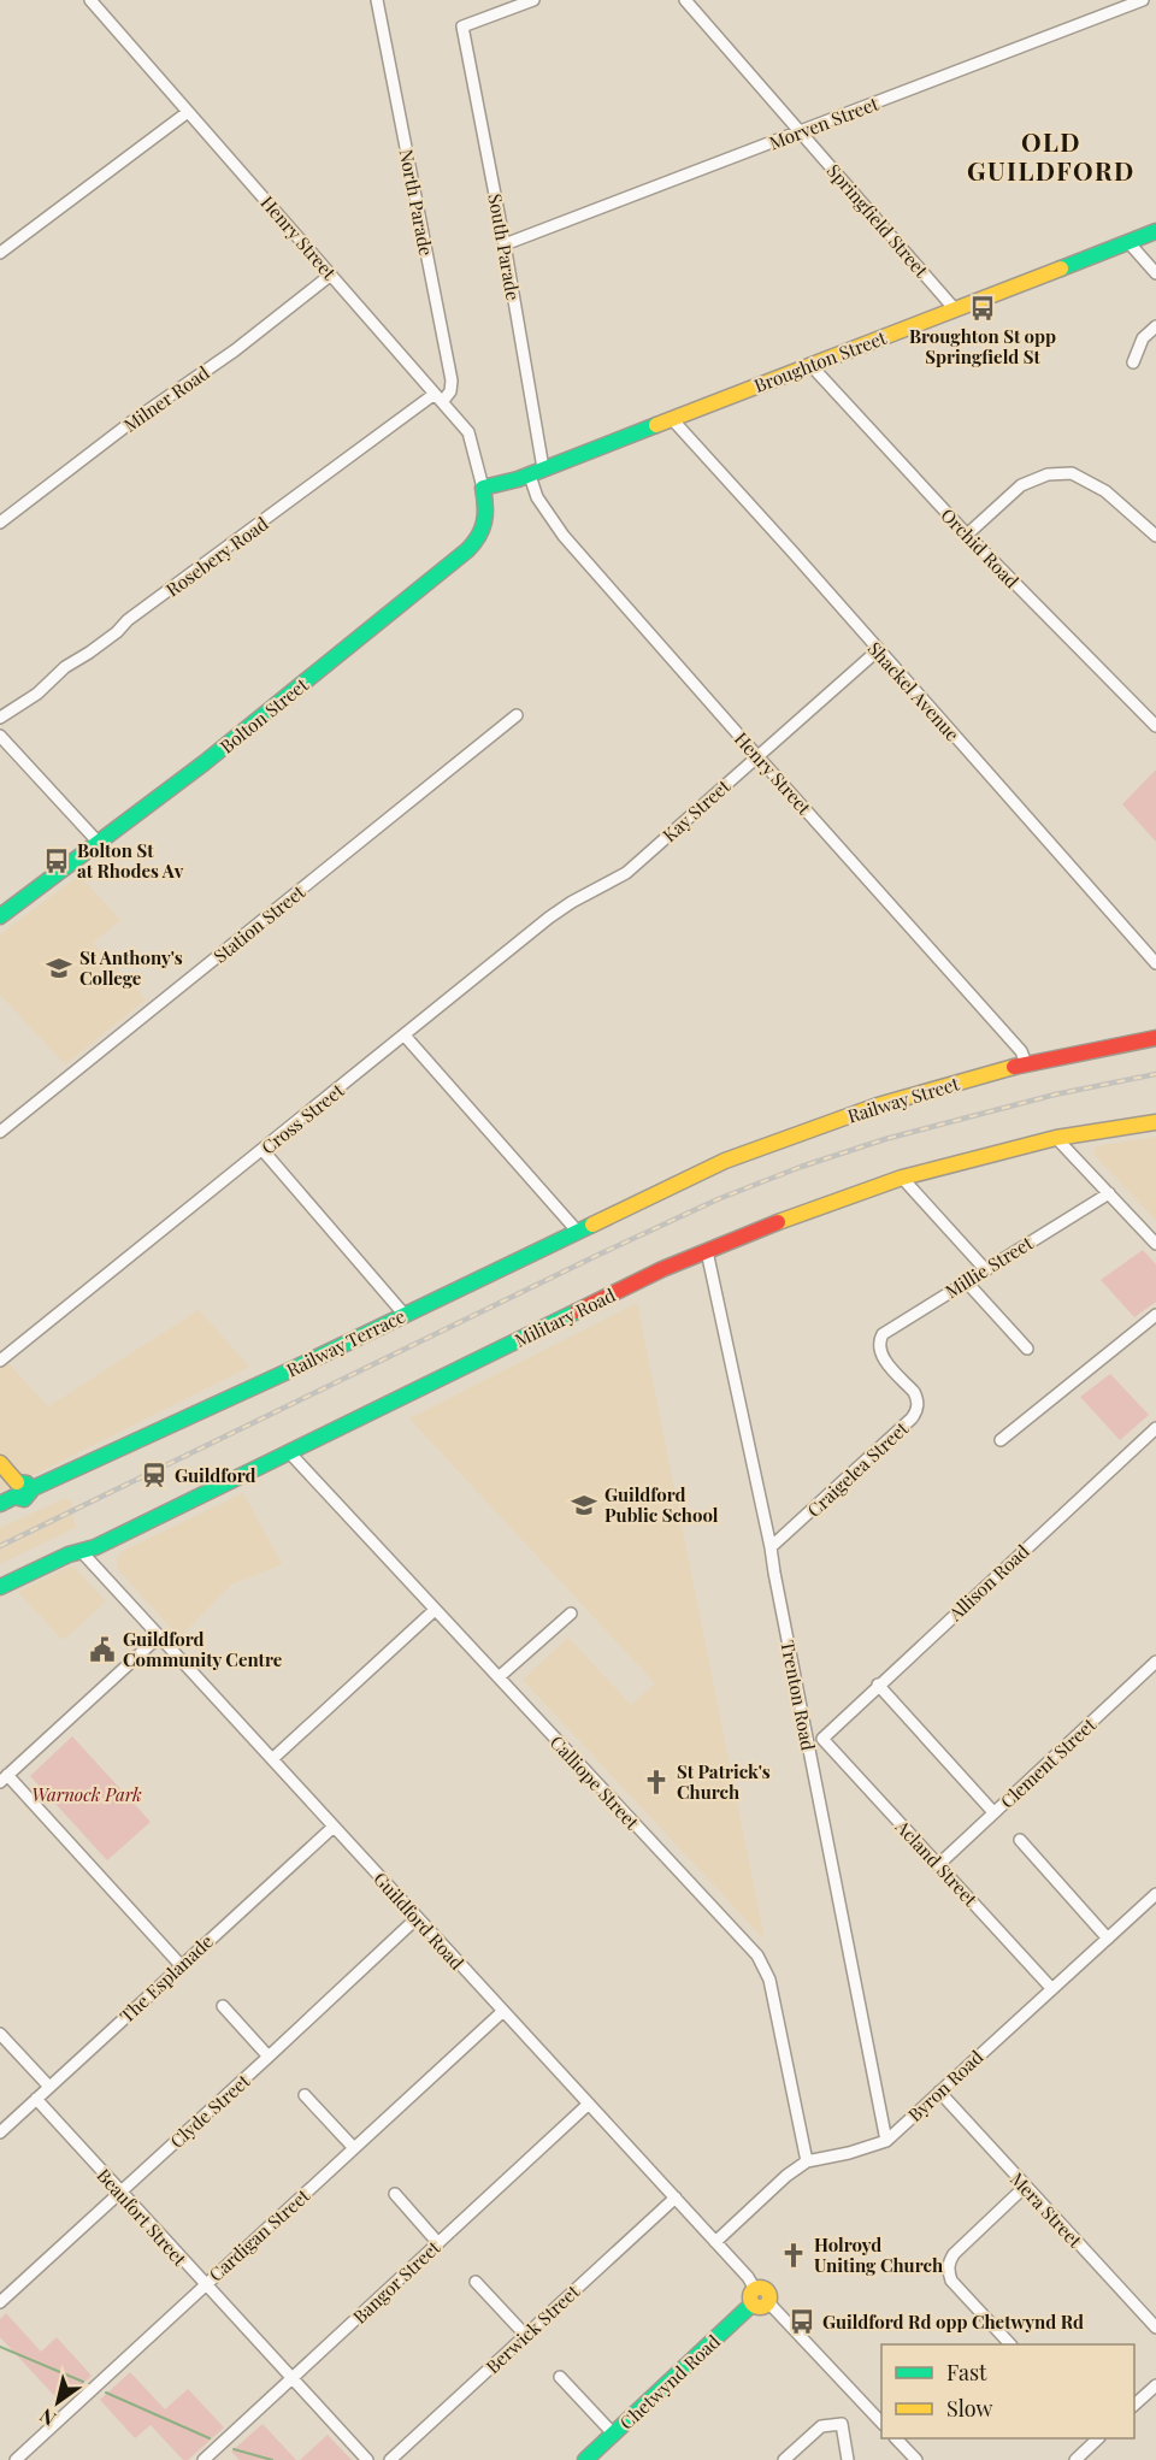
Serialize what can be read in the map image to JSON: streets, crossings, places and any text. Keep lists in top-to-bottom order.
{
  "streets": {
    "street": [
      "Morven Street",
      "North Parade",
      "Springfield Street",
      "Henry Street",
      "South Parade",
      "Broughton Street",
      "Milner Road",
      "Orchid Road",
      "Rosebery Road",
      "Shackel Avenue",
      "Bolton Street",
      "Kay Street",
      "Station Street",
      "Railway Street",
      "Cross Street",
      "Millie Street",
      "Military Road",
      "Railway Terrace",
      "Craigelea Street",
      "Allison Road",
      "Trenton Road",
      "Clement Street",
      "Calliope Street",
      "Acland Street",
      "Guildford Road",
      "The Esplanade",
      "Byron Road",
      "Clyde Street",
      "Mera Street",
      "Beaufort Street",
      "Cardigan Street",
      "Bangor Street",
      "Berwick Street",
      "Chetwynd Road"
    ]
  },
  "crossings": [
    ["Morven Street", "Springfield Street"],
    ["Morven Street", "South Parade"],
    ["North Parade", "Henry Street"],
    ["North Parade", "Rosebery Road"],
    ["Springfield Street", "Broughton Street"],
    ["Henry Street", "South Parade"],
    ["Henry Street", "Broughton Street"],
    ["Henry Street", "Milner Road"],
    ["Henry Street", "Rosebery Road"],
    ["Henry Street", "Bolton Street"],
    ["Henry Street", "Kay Street"],
    ["Henry Street", "Railway Street"],
    ["South Parade", "Broughton Street"],
    ["Broughton Street", "Orchid Road"],
    ["Broughton Street", "Shackel Avenue"],
    ["Broughton Street", "Bolton Street"],
    ["Shackel Avenue", "Kay Street"],
    ["Kay Street", "Cross Street"],
    ["Railway Street", "Railway Terrace"],
    ["Millie Street", "Craigelea Street"],
    ["Military Road", "Trenton Road"],
    ["Military Road", "Calliope Street"],
    ["Military Road", "Guildford Road"],
    ["Craigelea Street", "Trenton Road"],
    ["Allison Road", "Acland Street"],
    ["Trenton Road", "Byron Road"],
    ["Clement Street", "Acland Street"],
    ["Calliope Street", "Byron Road"],
    ["Acland Street", "Byron Road"],
    ["Guildford Road", "The Esplanade"],
    ["Guildford Road", "Byron Road"],
    ["Guildford Road", "Clyde Street"],
    ["Guildford Road", "Cardigan Street"],
    ["Guildford Road", "Bangor Street"],
    ["Guildford Road", "Berwick Street"],
    ["Guildford Road", "Chetwynd Road"],
    ["The Esplanade", "Beaufort Street"],
    ["Byron Road", "Mera Street"],
    ["Clyde Street", "Beaufort Street"],
    ["Beaufort Street", "Cardigan Street"],
    ["Beaufort Street", "Bangor Street"]
  ],
  "districts": ["OLD GUILDFORD"],
  "parks": ["Warnock Park"],
  "places": {
    "bus stop": ["Broughton St opp Springfield St", "Bolton St at Rhodes Av", "Guildford Rd opp Chetwynd Rd"],
    "school or university": ["St Anthony's College", "Guildford Public School"],
    "station": ["Guildford"],
    "public building": ["Guildford Community Centre"],
    "church": ["St Patrick's Church", "Holroyd Uniting Church"]
  },
  "legend": ["Fast", "Slow"],
  "north": "bottom left"
}
